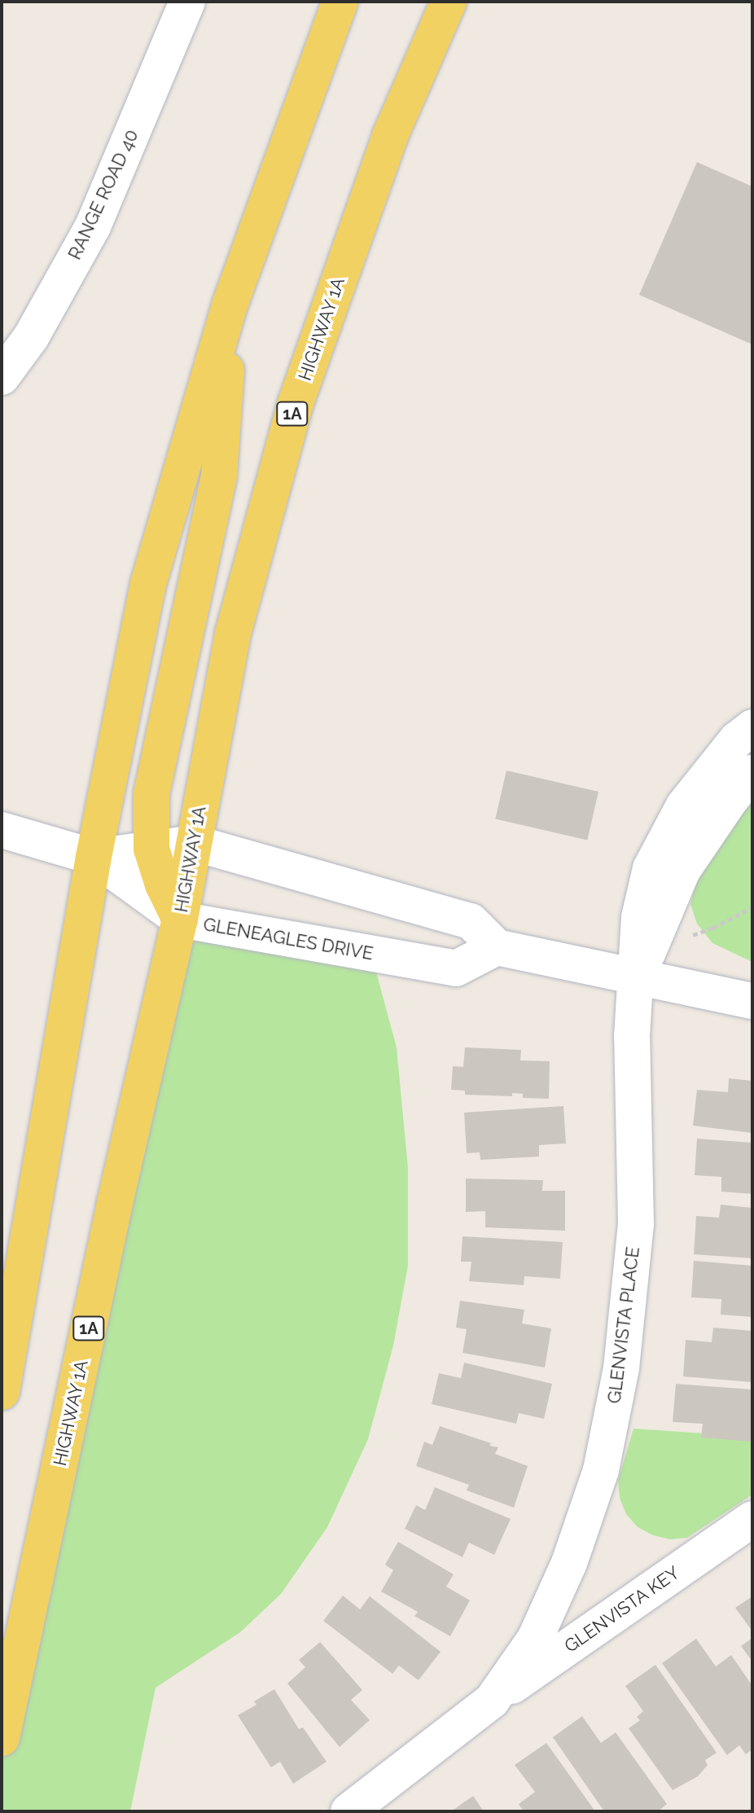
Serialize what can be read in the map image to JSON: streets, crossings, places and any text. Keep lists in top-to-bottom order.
{
  "streets": {
    "main road": ["HIGHWAY 1A", "1A"],
    "street": [
      "RANGE ROAD 40",
      "GLENEAGLES DRIVE",
      "GLENVISTA PLACE",
      "GLENVISTA KEY"
    ]
  },
  "crossings": [
    ["HIGHWAY 1A", "GLENEAGLES DRIVE"],
    ["GLENVISTA PLACE", "GLENVISTA KEY"]
  ]
}
